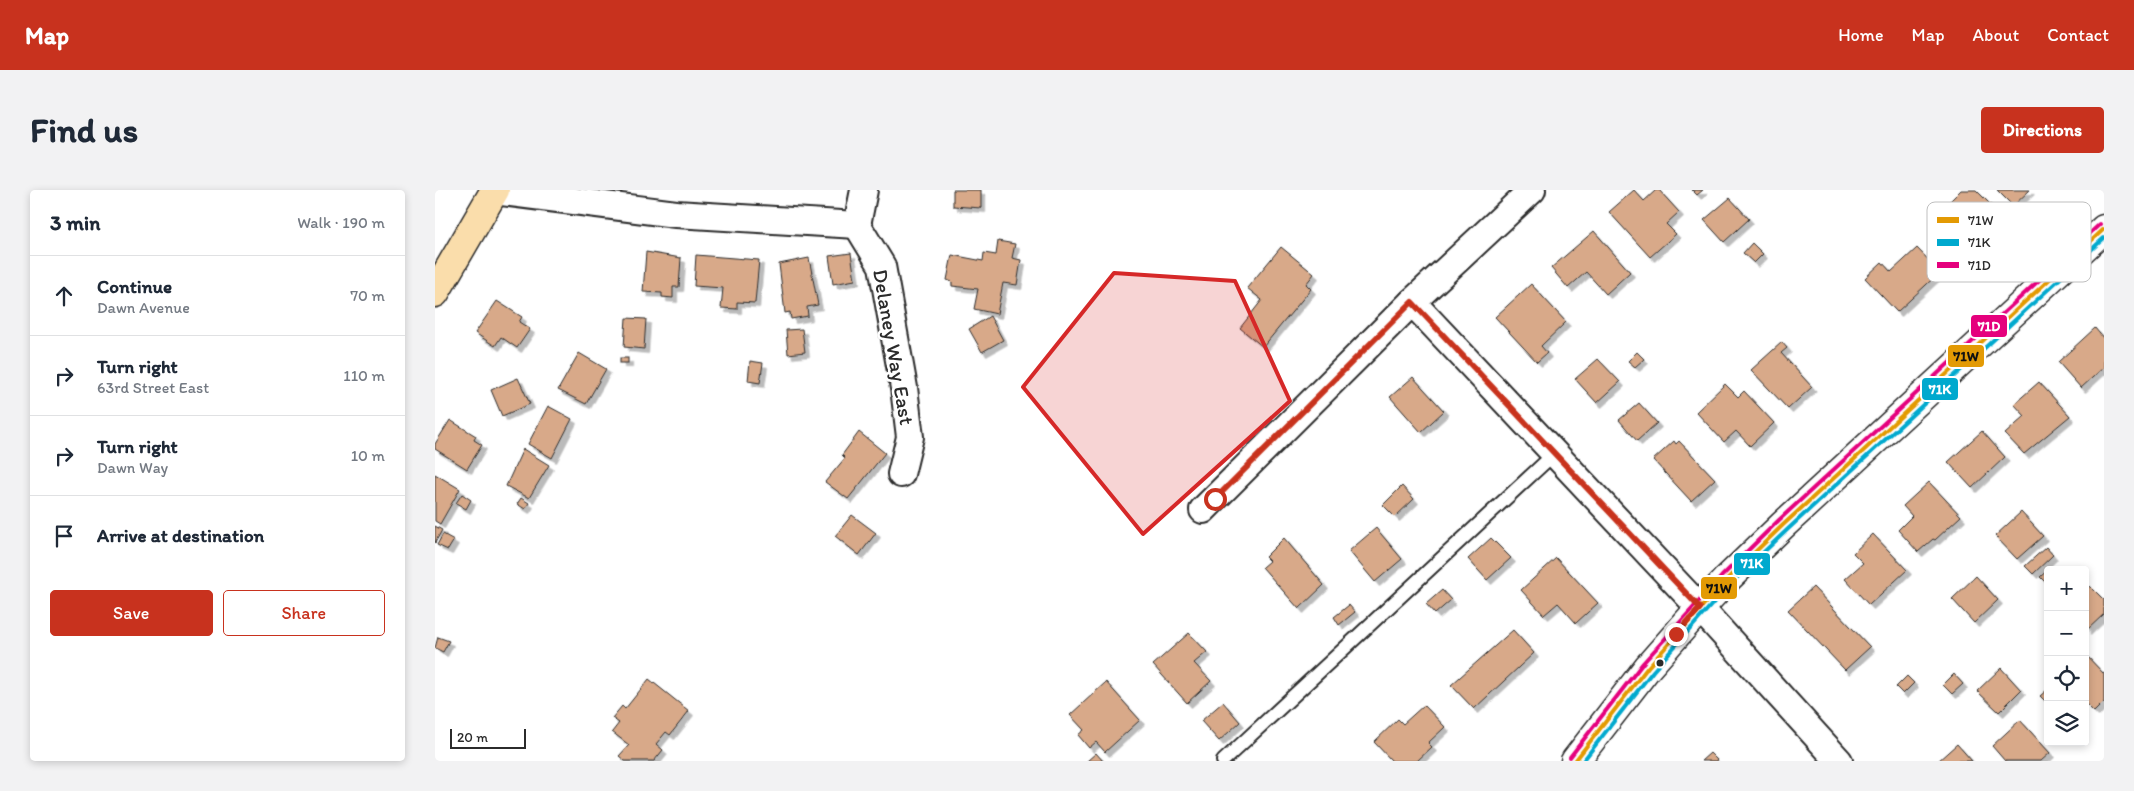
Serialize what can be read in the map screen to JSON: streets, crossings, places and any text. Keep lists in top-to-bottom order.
{
  "streets": {
    "street": ["Delaney Way East"]
  },
  "lines": ["transit line 71D", "transit line 71W", "transit line 71K"],
  "legend": ["71W", "71K", "71D"],
  "scale_bar": "20 m",
  "page": {
    "header": "Map",
    "nav": [
      "Home",
      "Map",
      "About",
      "Contact"
    ],
    "buttons": [
      "Directions",
      ["Save", "Share"]
    ],
    "title": "Find us",
    "heading": ["3 min", "Walk · 190 m"],
    "list": [
      ["Continue", "Dawn Avenue", "70 m"],
      ["Turn right", "63rd Street East", "110 m"],
      ["Turn right", "Dawn Way", "10 m"],
      "Arrive at destination"
    ],
    "map_buttons": ["+", "−"],
    "scale": "20 m"
  }
}
